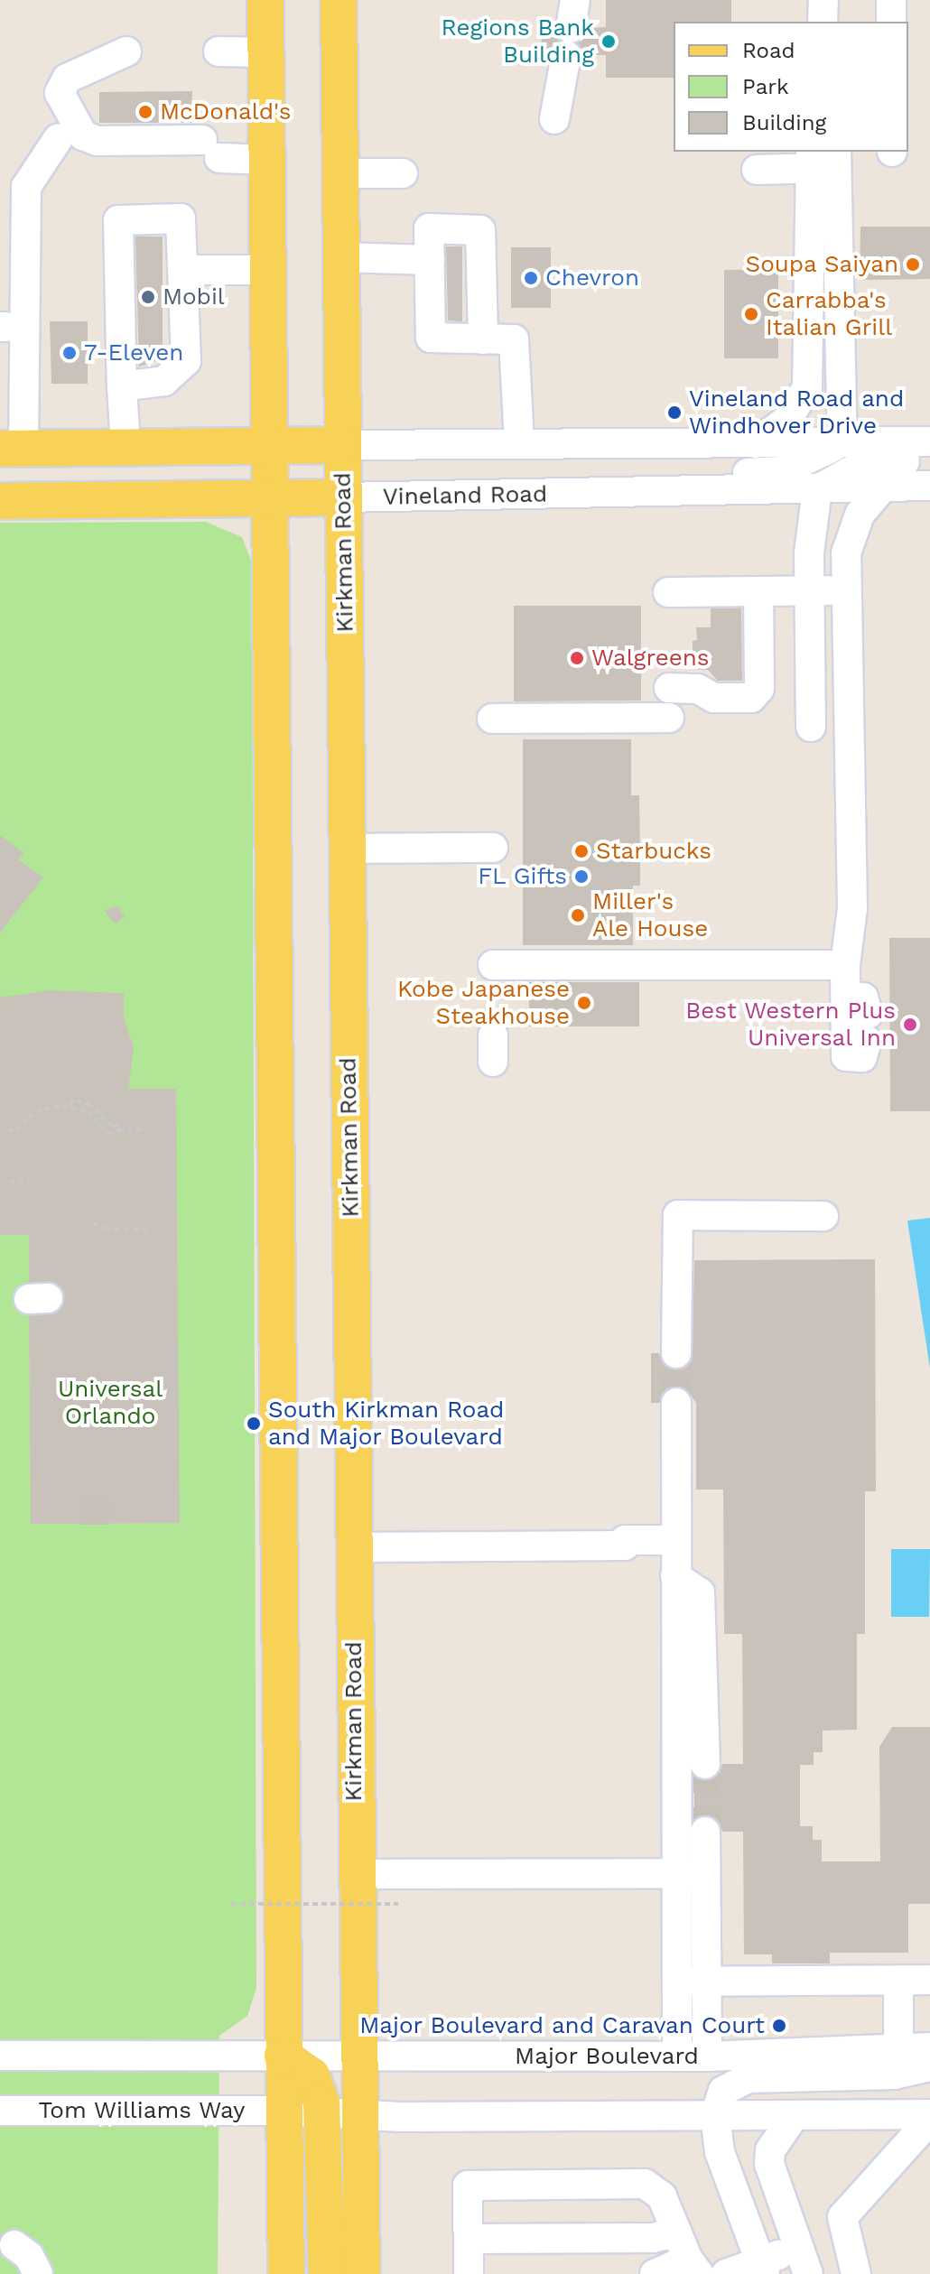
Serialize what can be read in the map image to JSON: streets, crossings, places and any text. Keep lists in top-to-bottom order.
{
  "streets": {
    "main road": ["Vineland Road", "Kirkman Road"],
    "street": ["Major Boulevard", "Tom Williams Way"]
  },
  "crossings": [
    ["Vineland Road", "Kirkman Road"],
    ["Kirkman Road", "Major Boulevard"]
  ],
  "parks": ["Universal Orlando"],
  "places": [
    "Regions Bank Building",
    "McDonald's",
    "Soupa Saiyan",
    "Chevron",
    "Mobil",
    "Carrabba's Italian Grill",
    "7-Eleven",
    "Vineland Road and Windhover Drive",
    "Walgreens",
    "Starbucks",
    "FL Gifts",
    "Miller's Ale House",
    "Kobe Japanese Steakhouse",
    "Best Western Plus Universal Inn",
    "South Kirkman Road and Major Boulevard",
    "Major Boulevard and Caravan Court"
  ],
  "legend": ["Road", "Park", "Building"]
}
